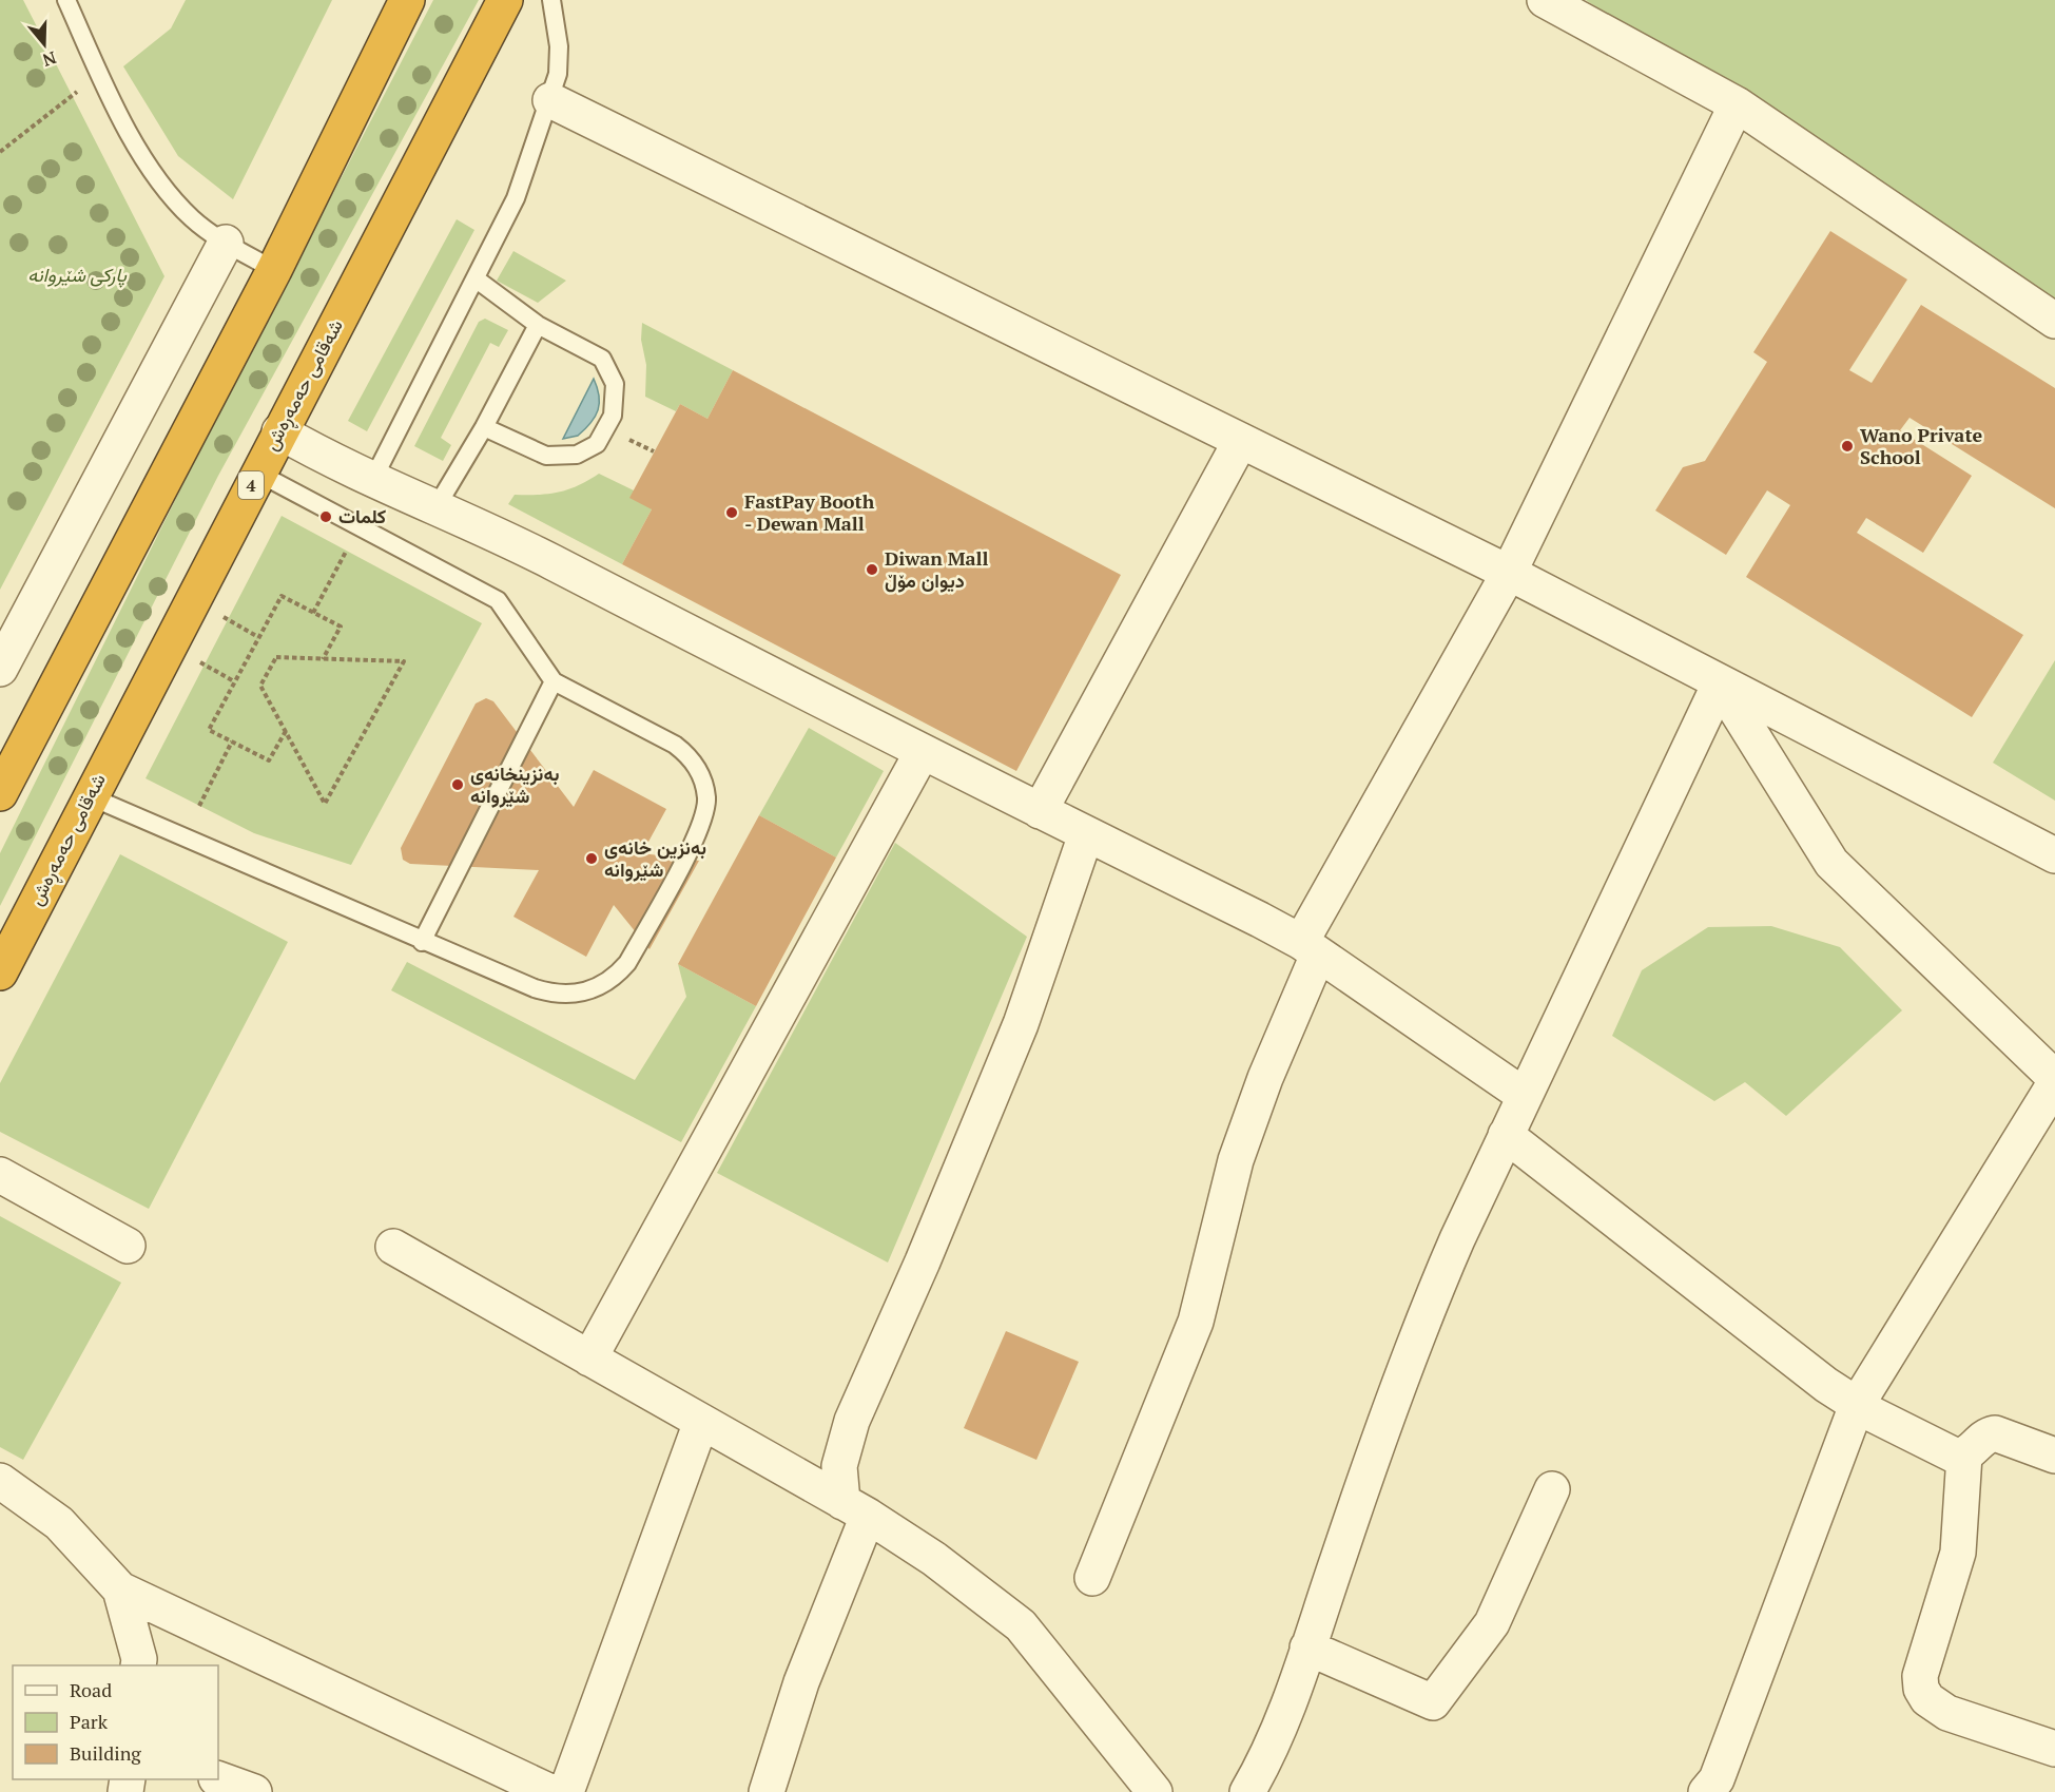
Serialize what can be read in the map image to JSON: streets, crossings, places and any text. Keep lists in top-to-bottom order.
{
  "streets": {
    "highway": ["شەقامی حەمەڕەش", "4"]
  },
  "parks": ["پارکی شێروانە"],
  "places": [
    "Wano Private School",
    "FastPay Booth - Dewan Mall",
    "كلمات",
    "Diwan Mall دیوان مۆڵ",
    "بەنزینخانەی شێروانە",
    "بەنزین خانەی شێروانە"
  ],
  "legend": ["Road", "Park", "Building"],
  "north": "bottom"
}
